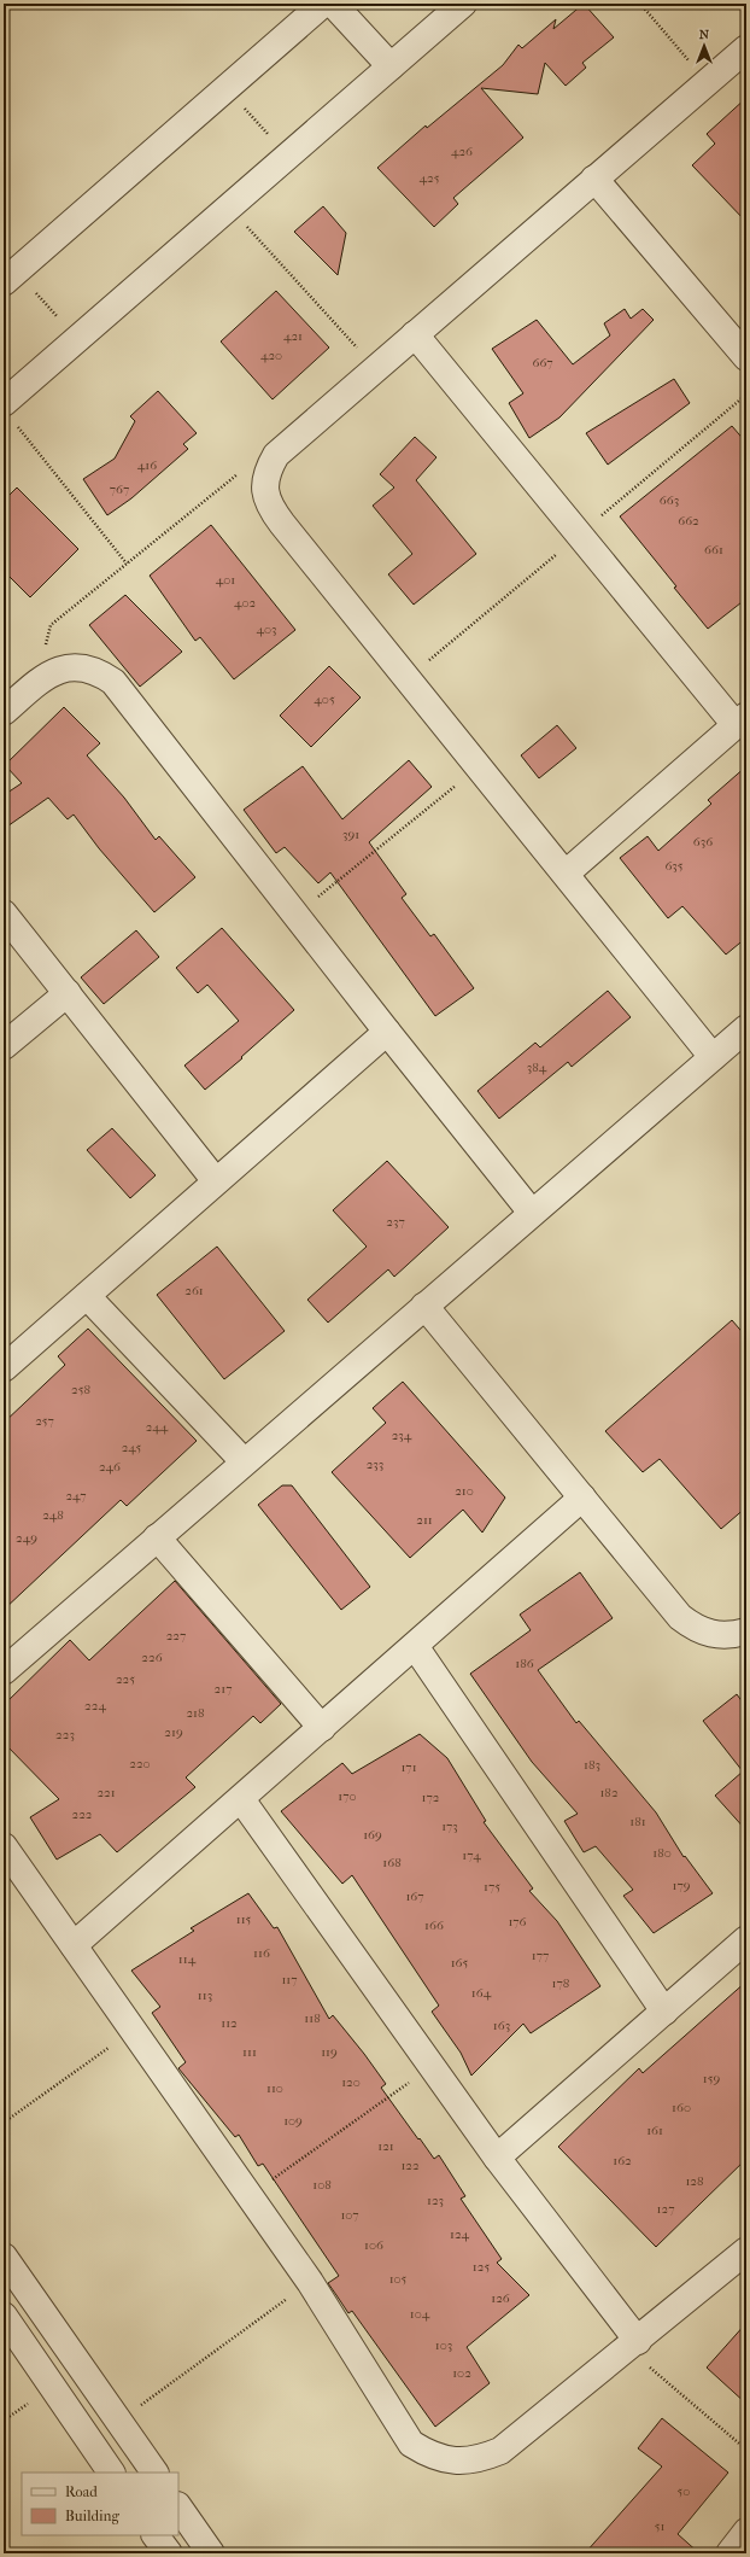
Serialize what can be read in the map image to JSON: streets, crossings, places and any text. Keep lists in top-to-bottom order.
{
  "house_numbers": [
    "426",
    "425",
    "421",
    "420",
    "667",
    "416",
    "767",
    "663",
    "662",
    "661",
    "401",
    "402",
    "403",
    "405",
    "391",
    "636",
    "635",
    "384",
    "237",
    "261",
    "258",
    "257",
    "244",
    "234",
    "245",
    "233",
    "246",
    "210",
    "247",
    "248",
    "211",
    "249",
    "227",
    "226",
    "186",
    "225",
    "217",
    "224",
    "218",
    "219",
    "223",
    "220",
    "183",
    "171",
    "221",
    "182",
    "170",
    "172",
    "222",
    "181",
    "173",
    "169",
    "180",
    "174",
    "168",
    "179",
    "175",
    "167",
    "115",
    "176",
    "166",
    "116",
    "177",
    "114",
    "165",
    "117",
    "178",
    "164",
    "113",
    "118",
    "112",
    "163",
    "111",
    "119",
    "159",
    "120",
    "110",
    "160",
    "109",
    "161",
    "121",
    "162",
    "122",
    "128",
    "108",
    "123",
    "127",
    "107",
    "124",
    "106",
    "125",
    "105",
    "126",
    "104",
    "103",
    "102",
    "50",
    "51"
  ],
  "legend": ["Road", "Building"],
  "north": "top"
}
